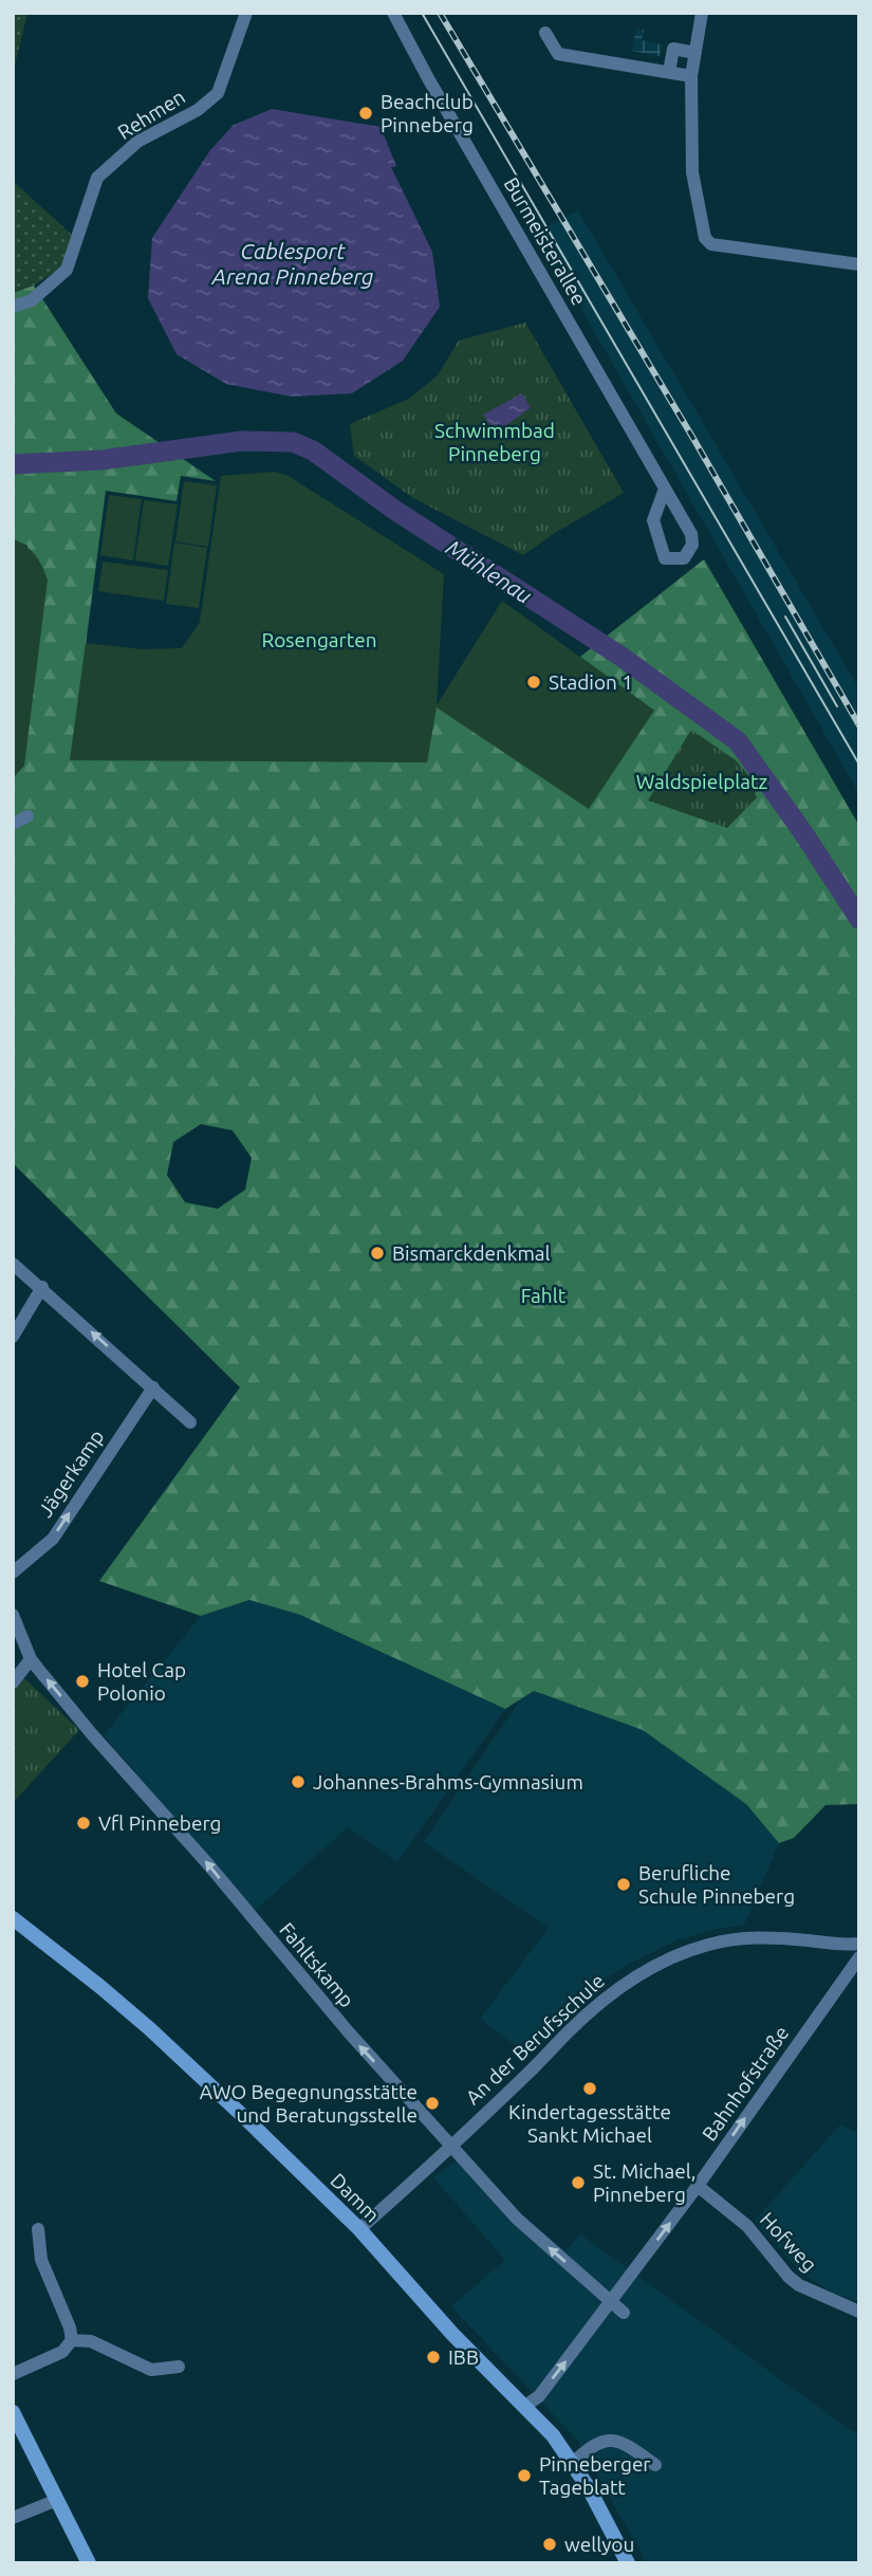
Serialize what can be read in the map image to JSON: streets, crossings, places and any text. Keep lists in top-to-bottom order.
{
  "streets": {
    "main road": ["Damm"],
    "street": [
      "Rehmen",
      "Burmeisterallee",
      "Jägerkamp",
      "Fahltskamp",
      "An der Berufsschule",
      "Bahnhofstraße",
      "Hofweg"
    ]
  },
  "crossings": [
    ["Fahltskamp", "An der Berufsschule"],
    ["Fahltskamp", "Bahnhofstraße"],
    ["An der Berufsschule", "Damm"],
    ["Bahnhofstraße", "Damm"],
    ["Bahnhofstraße", "Hofweg"]
  ],
  "one_way": ["Jägerkamp", "Fahltskamp", "Bahnhofstraße"],
  "water": ["Cablesport Arena Pinneberg", "Mühlenau"],
  "parks": [
    "Schwimmbad Pinneberg",
    "Rosengarten",
    "Waldspielplatz",
    "Fahlt"
  ],
  "places": [
    "Beachclub Pinneberg",
    "Stadion 1",
    "Bismarckdenkmal",
    "Hotel Cap Polonio",
    "Johannes-Brahms-Gymnasium",
    "Vfl Pinneberg",
    "Berufliche Schule Pinneberg",
    "Kindertagesstätte Sankt Michael",
    "AWO Begegnungsstätte und Beratungsstelle",
    "St. Michael, Pinneberg",
    "IBB",
    "Pinneberger Tageblatt",
    "wellyou"
  ]
}
